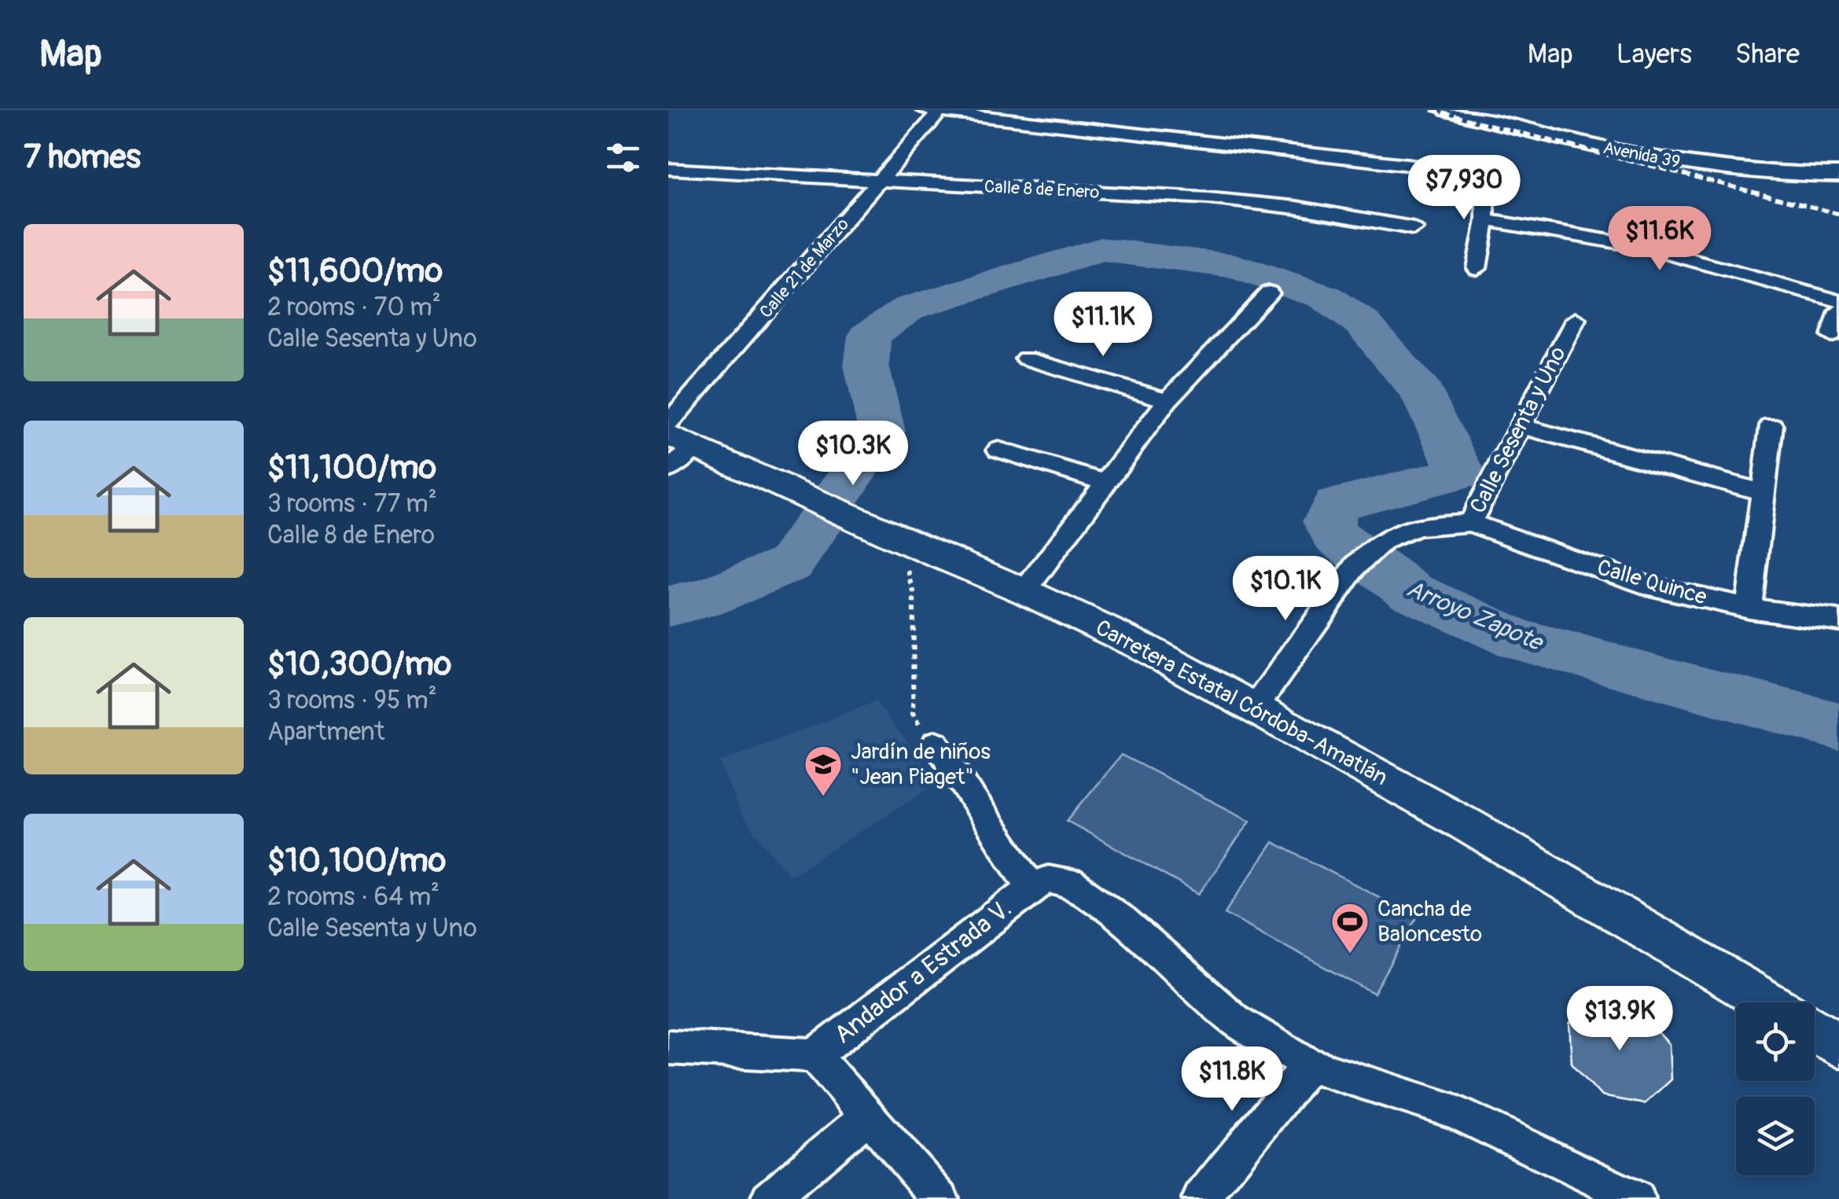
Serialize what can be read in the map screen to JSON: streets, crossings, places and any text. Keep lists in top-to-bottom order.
{
  "streets": {
    "main road": ["Carretera Estatal Córdoba-Amatlán"],
    "street": [
      "Avenida 39",
      "Calle 8 de Enero",
      "Calle 21 de Marzo",
      "Calle Sesenta y Uno",
      "Calle Quince",
      "Andador a Estrada V."
    ]
  },
  "crossings": [
    ["Calle 8 de Enero", "Calle 21 de Marzo"],
    ["Calle Sesenta y Uno", "Calle Quince"],
    ["Calle Sesenta y Uno", "Carretera Estatal Córdoba-Amatlán"]
  ],
  "water": ["Arroyo Zapote"],
  "places": {
    "school or university": ["Jardín de niños \"Jean Piaget\""],
    "sports": ["Cancha de Baloncesto"]
  },
  "page": {
    "header": "Map",
    "nav": ["Map", "Layers", "Share"],
    "heading": "7 homes",
    "price": [
      "$7,930",
      "$11.6K",
      "$11.1K",
      "$10.3K",
      "$10.1K",
      "$13.9K",
      "$11.8K"
    ],
    "list": [
      {
        "name": "$11,600/mo",
        "note": "2 rooms · 70 m² · Calle Sesenta y Uno"
      },
      {
        "name": "$11,100/mo",
        "note": "3 rooms · 77 m² · Calle 8 de Enero"
      },
      {
        "name": "$10,300/mo",
        "note": "3 rooms · 95 m² · Apartment"
      },
      {
        "name": "$10,100/mo",
        "note": "2 rooms · 64 m² · Calle Sesenta y Uno"
      }
    ]
  }
}
